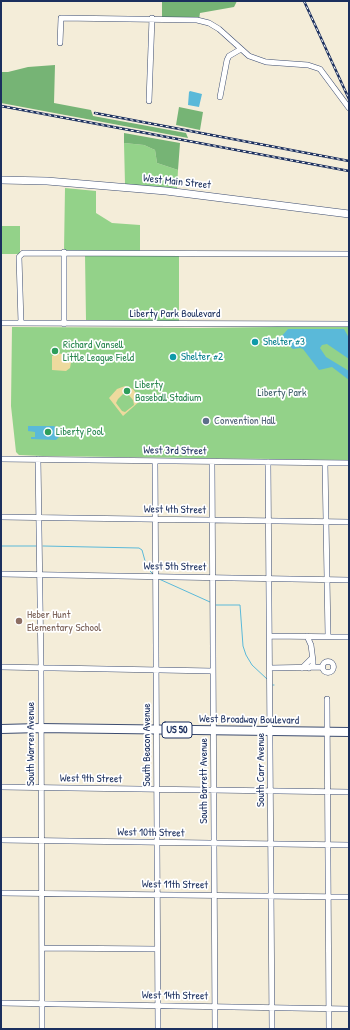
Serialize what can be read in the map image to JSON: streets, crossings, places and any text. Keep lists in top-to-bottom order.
{
  "streets": {
    "highway": ["West Broadway Boulevard", "US 50"],
    "main road": ["West Main Street"],
    "street": [
      "Liberty Park Boulevard",
      "West 3rd Street",
      "West 4th Street",
      "West 5th Street",
      "South Warren Avenue",
      "South Beacon Avenue",
      "South Carr Avenue",
      "West 9th Street",
      "South Barrett Avenue",
      "West 10th Street",
      "West 11th Street",
      "West 14th Street"
    ]
  },
  "crossings": [
    ["West 3rd Street", "South Warren Avenue"],
    ["West 3rd Street", "South Beacon Avenue"],
    ["West 3rd Street", "South Carr Avenue"],
    ["West 3rd Street", "South Barrett Avenue"],
    ["West 4th Street", "South Warren Avenue"],
    ["West 4th Street", "South Beacon Avenue"],
    ["West 4th Street", "South Carr Avenue"],
    ["West 4th Street", "South Barrett Avenue"],
    ["West 5th Street", "South Warren Avenue"],
    ["West 5th Street", "South Beacon Avenue"],
    ["West 5th Street", "South Carr Avenue"],
    ["West 5th Street", "South Barrett Avenue"],
    ["West Broadway Boulevard", "South Warren Avenue"],
    ["West Broadway Boulevard", "South Beacon Avenue"],
    ["West Broadway Boulevard", "South Carr Avenue"],
    ["West Broadway Boulevard", "South Barrett Avenue"],
    ["South Warren Avenue", "West 9th Street"],
    ["South Warren Avenue", "West 10th Street"],
    ["South Warren Avenue", "West 11th Street"],
    ["South Warren Avenue", "West 14th Street"],
    ["South Beacon Avenue", "West 9th Street"],
    ["South Beacon Avenue", "West 10th Street"],
    ["South Beacon Avenue", "West 11th Street"],
    ["South Beacon Avenue", "West 14th Street"],
    ["South Carr Avenue", "West 9th Street"],
    ["South Carr Avenue", "West 10th Street"],
    ["South Carr Avenue", "West 11th Street"],
    ["South Carr Avenue", "West 14th Street"],
    ["West 9th Street", "South Barrett Avenue"],
    ["South Barrett Avenue", "West 10th Street"],
    ["South Barrett Avenue", "West 11th Street"],
    ["South Barrett Avenue", "West 14th Street"]
  ],
  "parks": ["Liberty Park"],
  "places": [
    "Shelter #3",
    "Richard Vansell Little League Field",
    "Shelter #2",
    "Liberty Baseball Stadium",
    "Convention Hall",
    "Liberty Pool",
    "Heber Hunt Elementary School"
  ]
}
